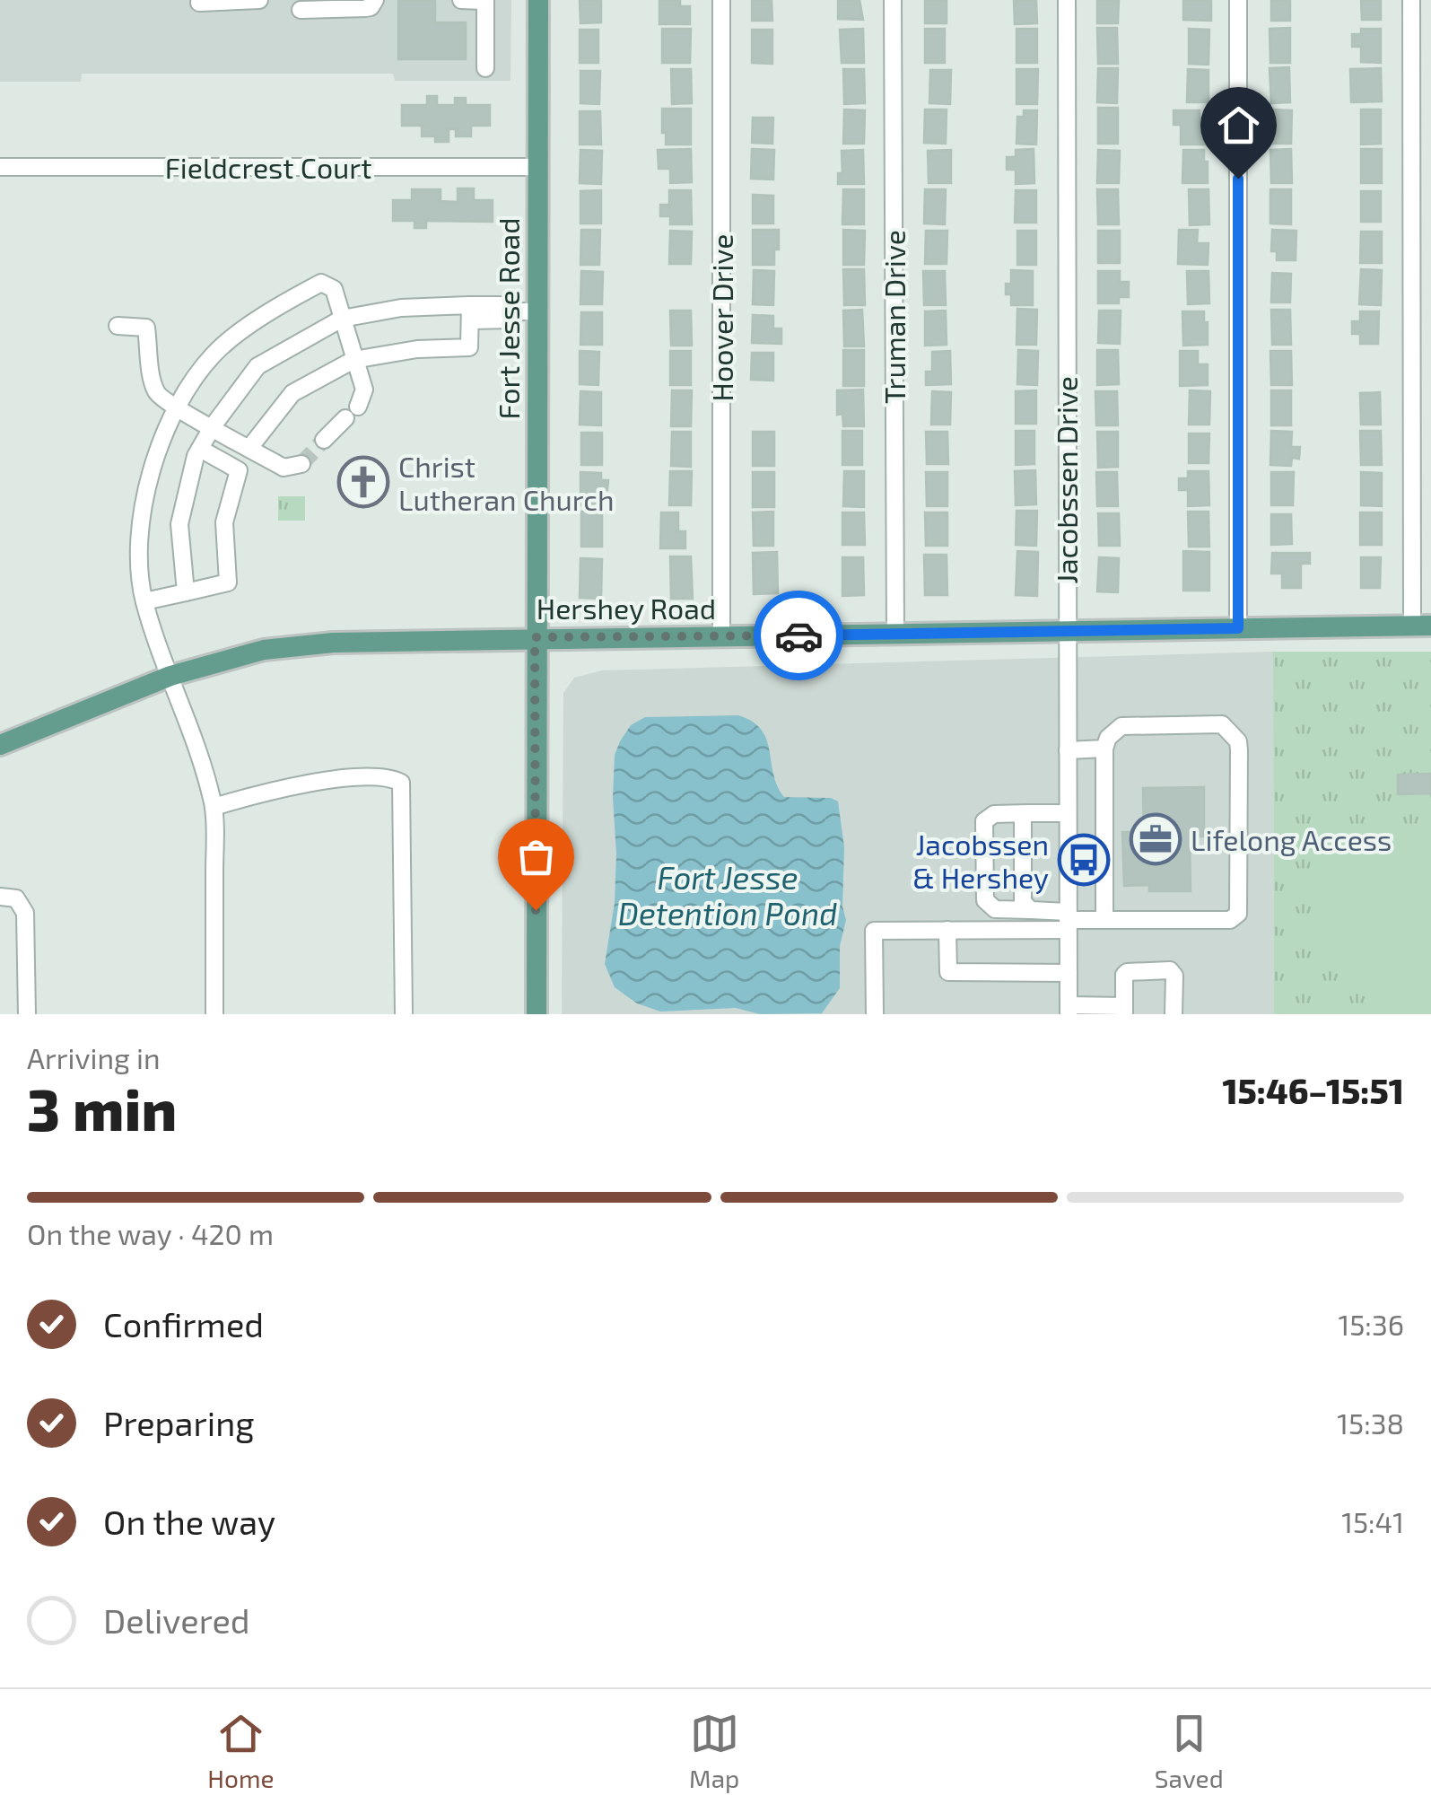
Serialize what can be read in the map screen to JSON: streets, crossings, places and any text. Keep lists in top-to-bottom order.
{
  "streets": {
    "main road": ["Fort Jesse Road", "Hershey Road"],
    "street": [
      "Fieldcrest Court",
      "Truman Drive",
      "Hoover Drive",
      "Jacobssen Drive"
    ]
  },
  "crossings": [
    ["Fieldcrest Court", "Fort Jesse Road"],
    ["Truman Drive", "Hershey Road"],
    ["Hoover Drive", "Hershey Road"],
    ["Fort Jesse Road", "Hershey Road"],
    ["Jacobssen Drive", "Hershey Road"]
  ],
  "water": ["Fort Jesse Detention Pond"],
  "places": {
    "church": ["Christ Lutheran Church"],
    "office": ["Lifelong Access"],
    "bus stop": ["Jacobssen & Hershey"]
  },
  "page": {
    "heading": ["3 min", "Arriving in", "15:46–15:51"],
    "bar": "On the way · 420 m",
    "list": [
      ["Confirmed", "15:36"],
      ["Preparing", "15:38"],
      ["On the way", "15:41"],
      "Delivered"
    ],
    "tabs": ["Home", "Map", "Saved"]
  }
}
